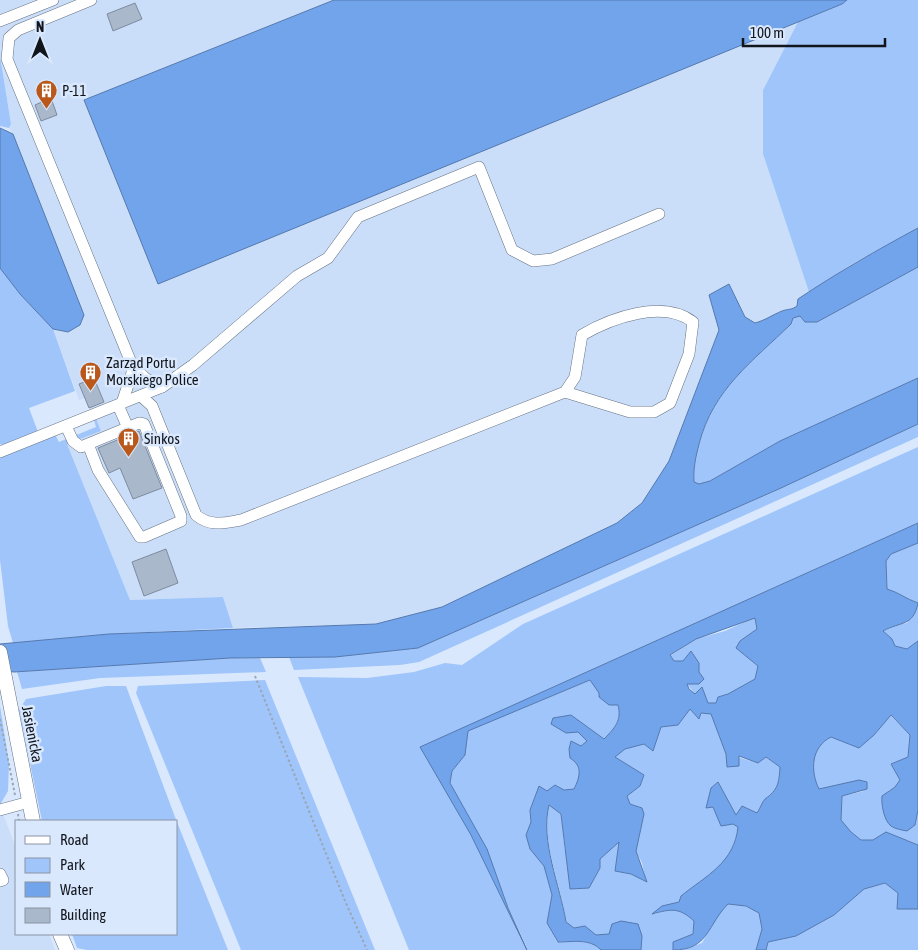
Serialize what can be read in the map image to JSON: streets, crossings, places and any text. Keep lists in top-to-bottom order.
{
  "streets": {
    "main road": ["Jasienicka"]
  },
  "places": {
    "building": ["P-11", "Zarząd Portu Morskiego Police", "Sinkos"]
  },
  "legend": [
    "Road",
    "Park",
    "Water",
    "Building"
  ],
  "scale_bar": "100 m",
  "north": "top"
}
